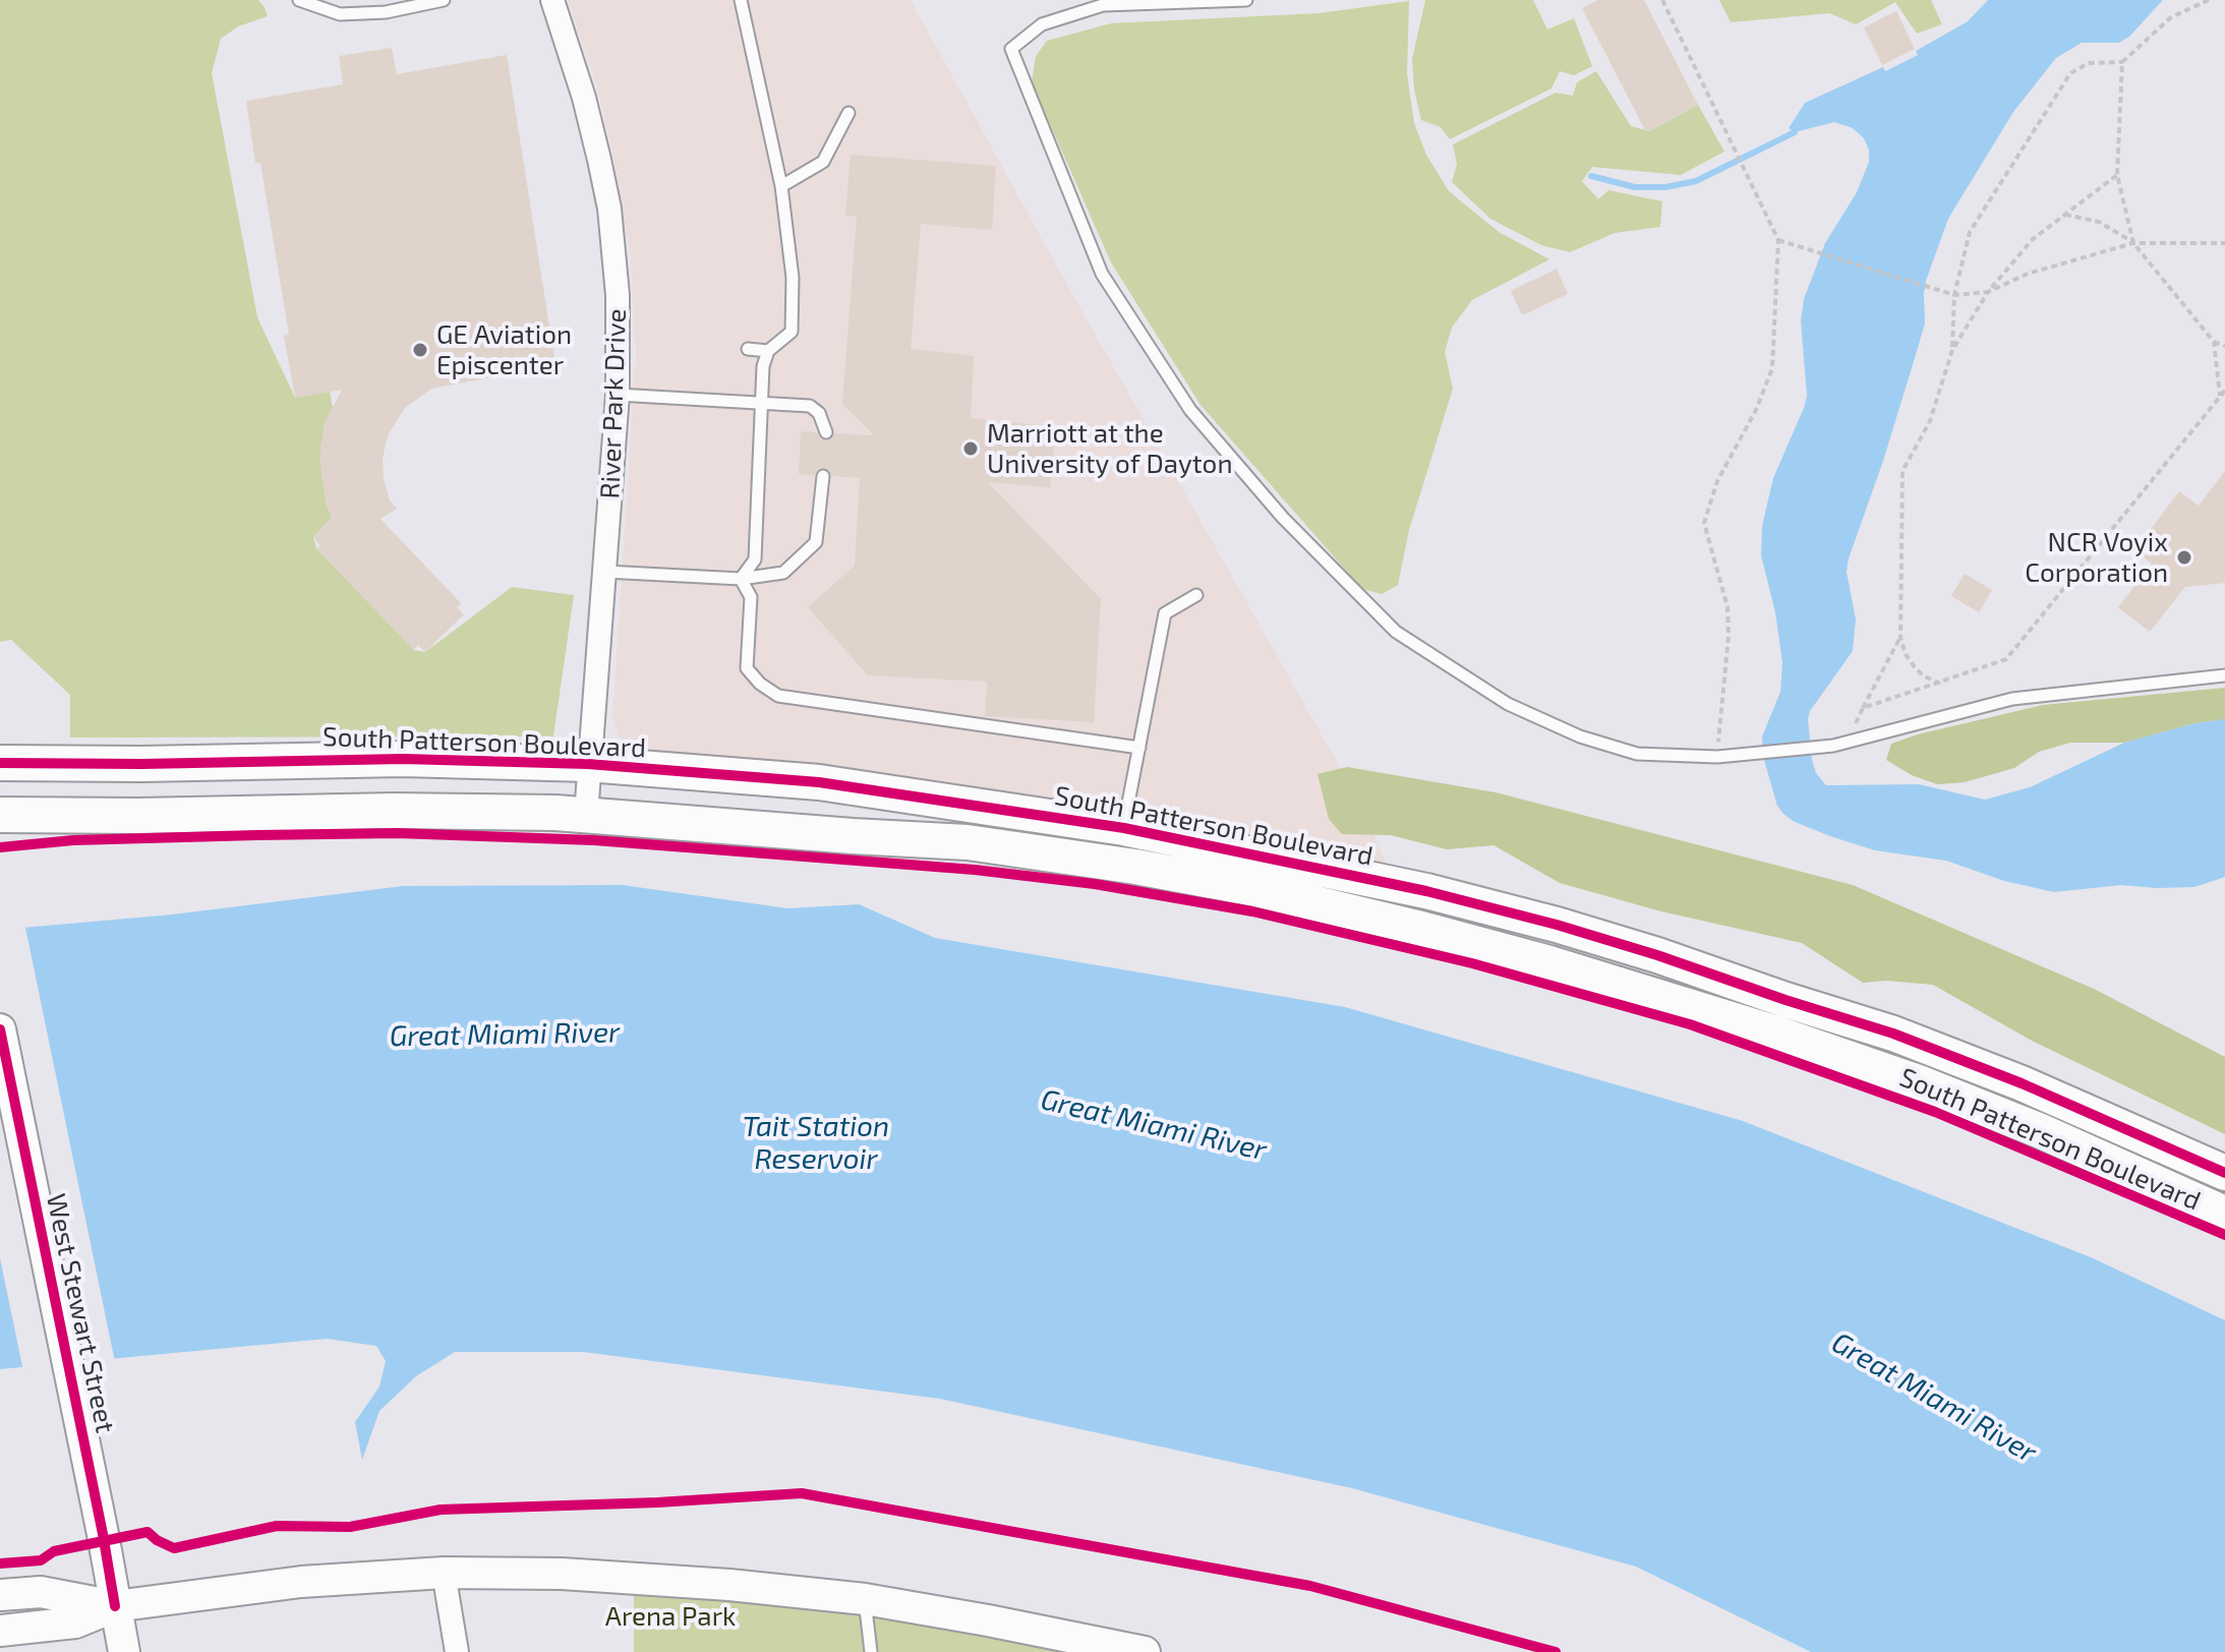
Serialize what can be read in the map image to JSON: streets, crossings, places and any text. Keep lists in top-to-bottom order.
{
  "streets": {
    "main road": ["South Patterson Boulevard", "West Stewart Street"],
    "street": ["River Park Drive"]
  },
  "crossings": [
    ["River Park Drive", "South Patterson Boulevard"]
  ],
  "water": ["Great Miami River", "Tait Station Reservoir"],
  "parks": ["Arena Park"],
  "places": ["GE Aviation Episcenter", "Marriott at the University of Dayton", "NCR Voyix Corporation"]
}
